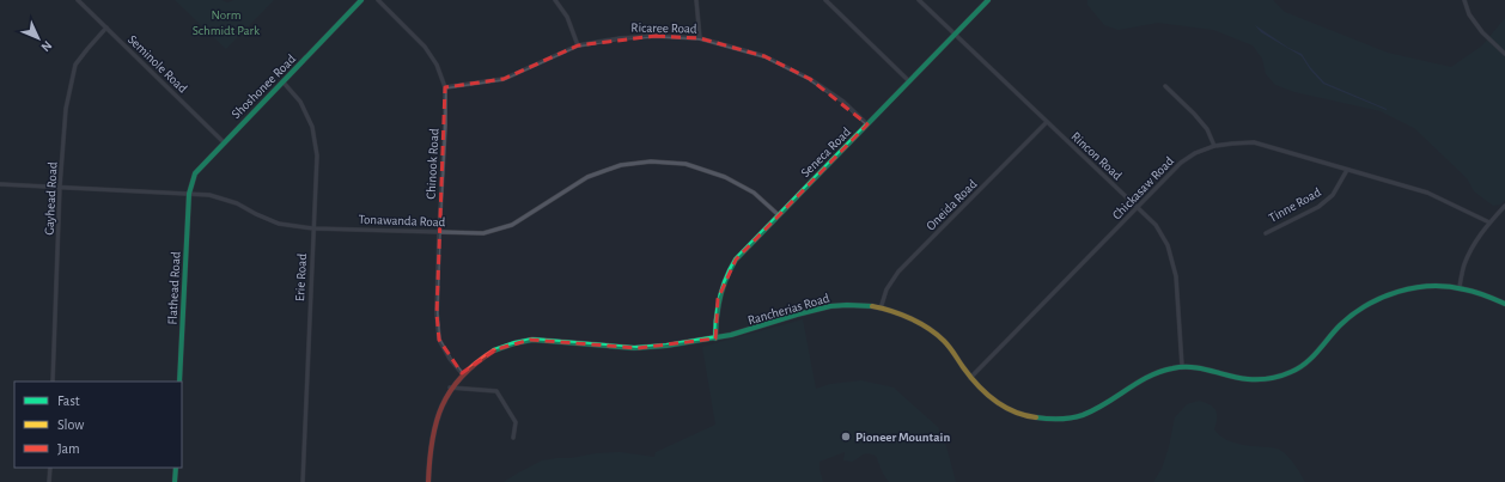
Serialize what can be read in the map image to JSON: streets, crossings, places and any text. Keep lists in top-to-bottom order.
{
  "streets": {
    "street": [
      "Ricaree Road",
      "Seminole Road",
      "Shoshonee Road",
      "Seneca Road",
      "Rincon Road",
      "Chinook Road",
      "Chickasaw Road",
      "Gayhead Road",
      "Oneida Road",
      "Tinne Road",
      "Tonawanda Road",
      "Erie Road",
      "Flathead Road",
      "Rancherias Road"
    ]
  },
  "crossings": [
    ["Ricaree Road", "Seneca Road"],
    ["Ricaree Road", "Chinook Road"],
    ["Seminole Road", "Shoshonee Road"],
    ["Seminole Road", "Gayhead Road"],
    ["Shoshonee Road", "Tonawanda Road"],
    ["Shoshonee Road", "Erie Road"],
    ["Shoshonee Road", "Flathead Road"],
    ["Seneca Road", "Rincon Road"],
    ["Seneca Road", "Tonawanda Road"],
    ["Seneca Road", "Rancherias Road"],
    ["Rincon Road", "Chickasaw Road"],
    ["Rincon Road", "Oneida Road"],
    ["Rincon Road", "Rancherias Road"],
    ["Chinook Road", "Tonawanda Road"],
    ["Chinook Road", "Rancherias Road"],
    ["Chickasaw Road", "Tinne Road"],
    ["Chickasaw Road", "Rancherias Road"],
    ["Gayhead Road", "Tonawanda Road"],
    ["Oneida Road", "Rancherias Road"],
    ["Tonawanda Road", "Erie Road"],
    ["Tonawanda Road", "Flathead Road"]
  ],
  "parks": ["Norm Schmidt Park"],
  "places": ["Pioneer Mountain"],
  "legend": ["Fast", "Slow", "Jam"],
  "north": "bottom right"
}
